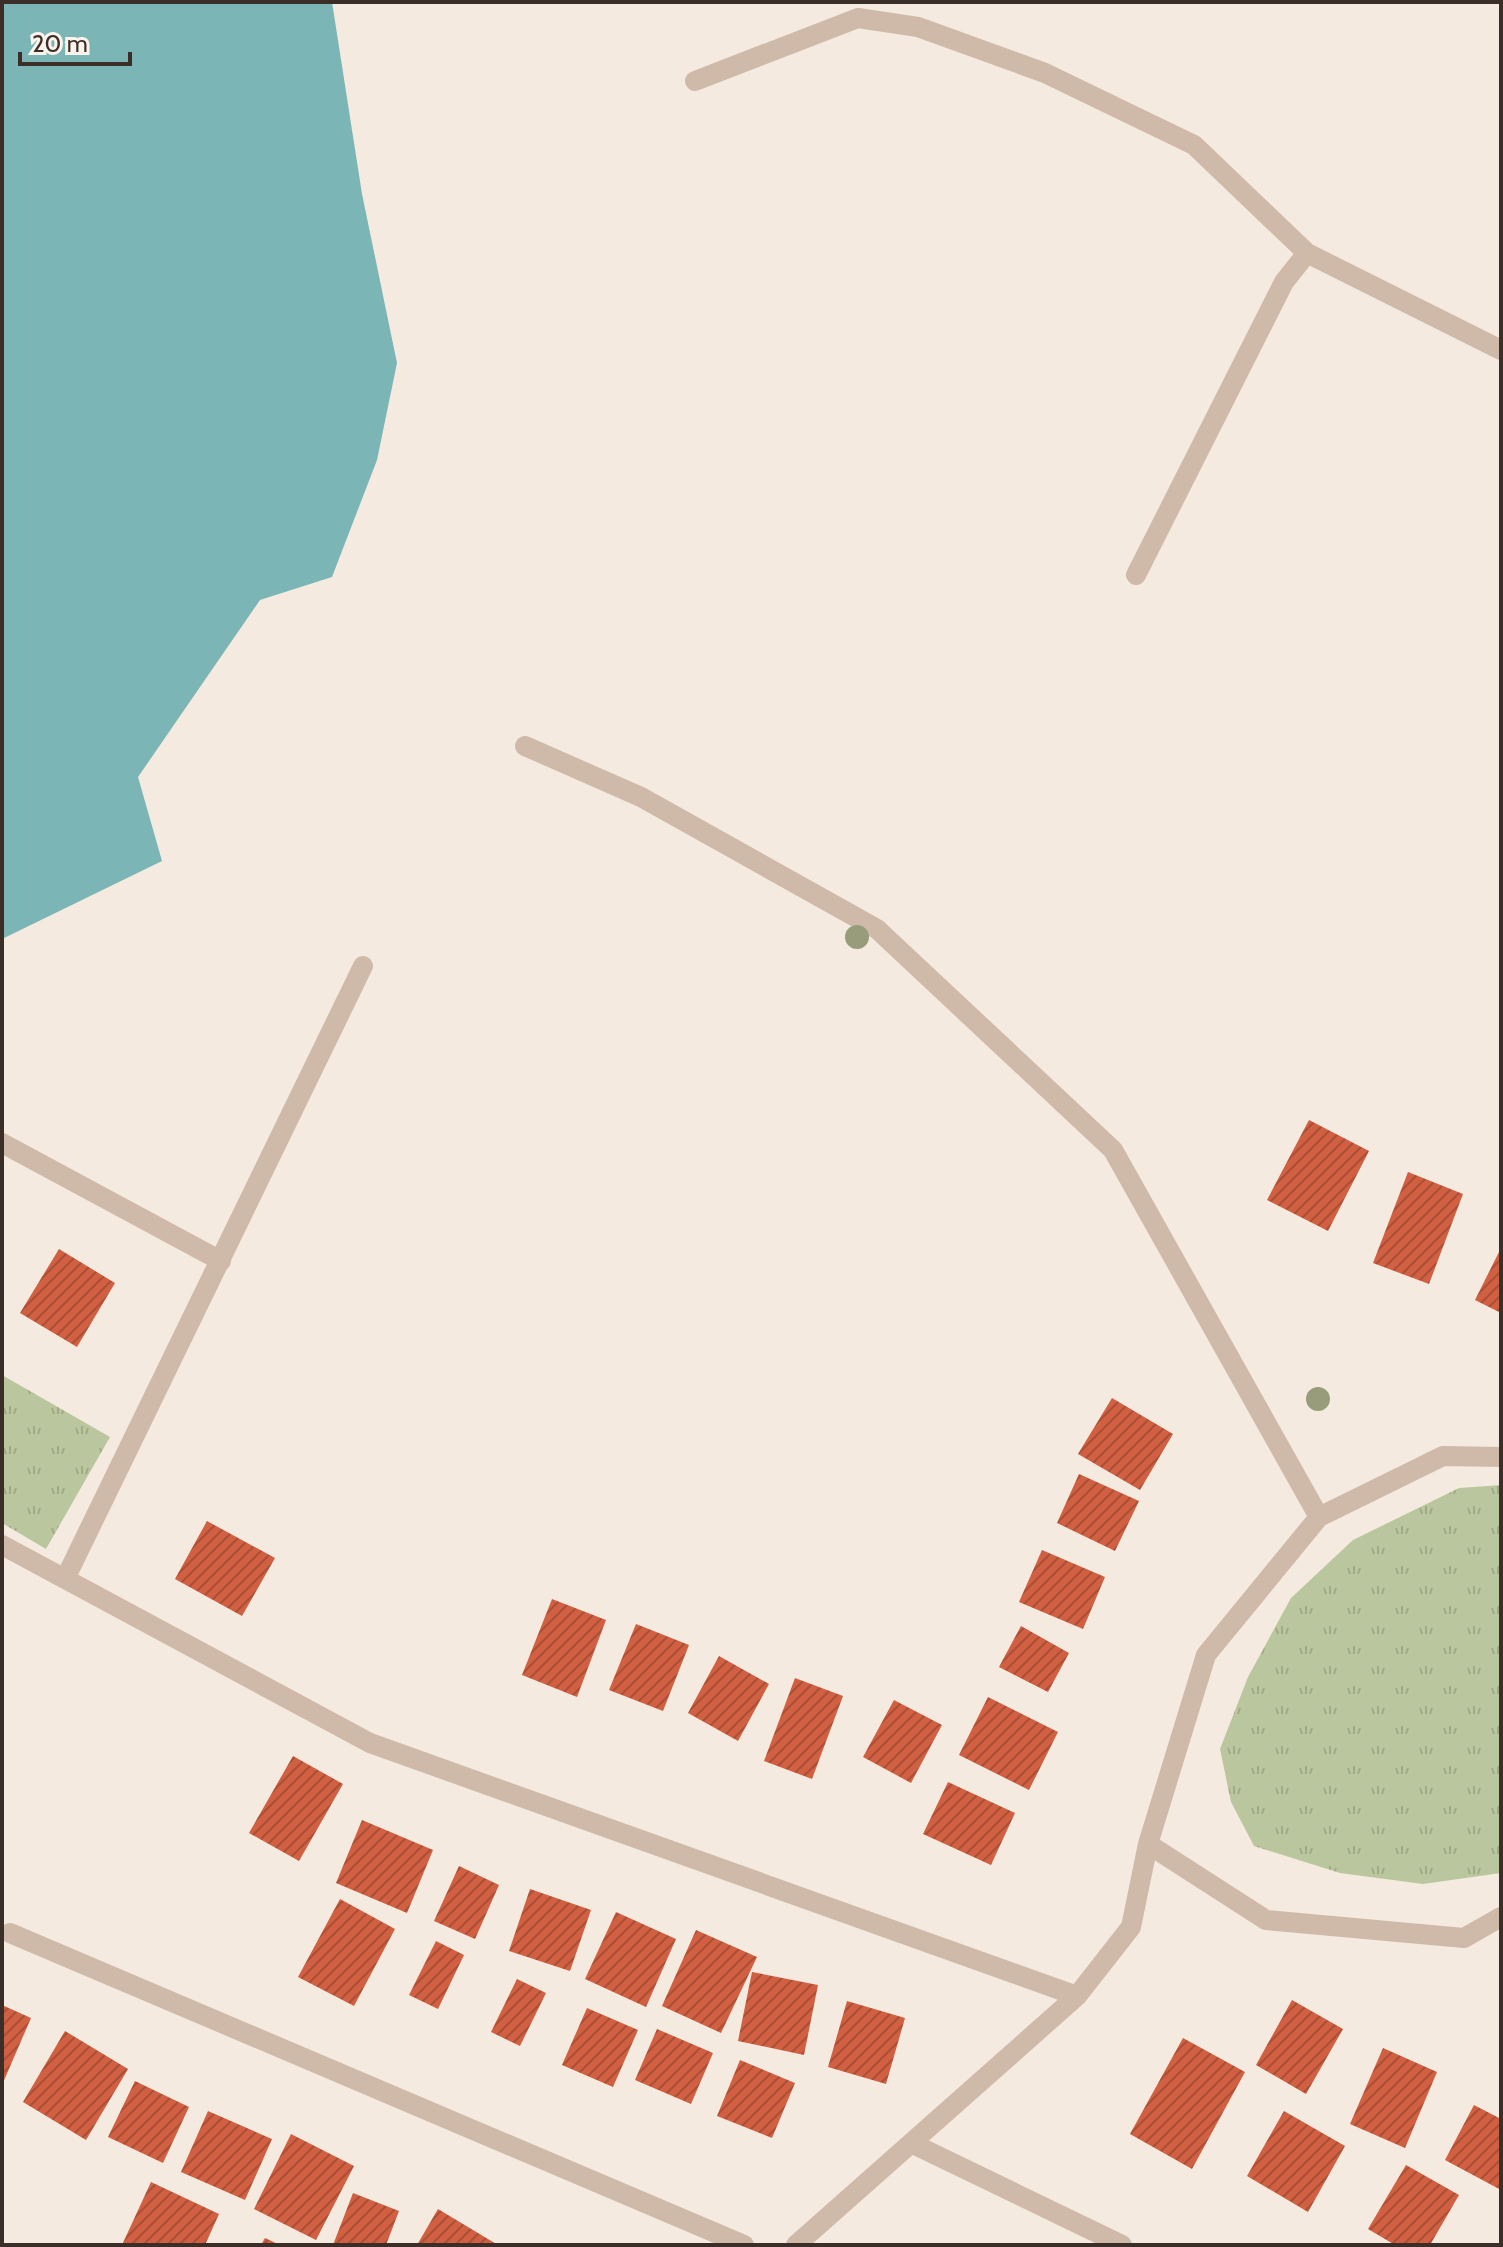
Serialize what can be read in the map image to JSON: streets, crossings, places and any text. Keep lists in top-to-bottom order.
{
  "scale_bar": "20 m"
}
